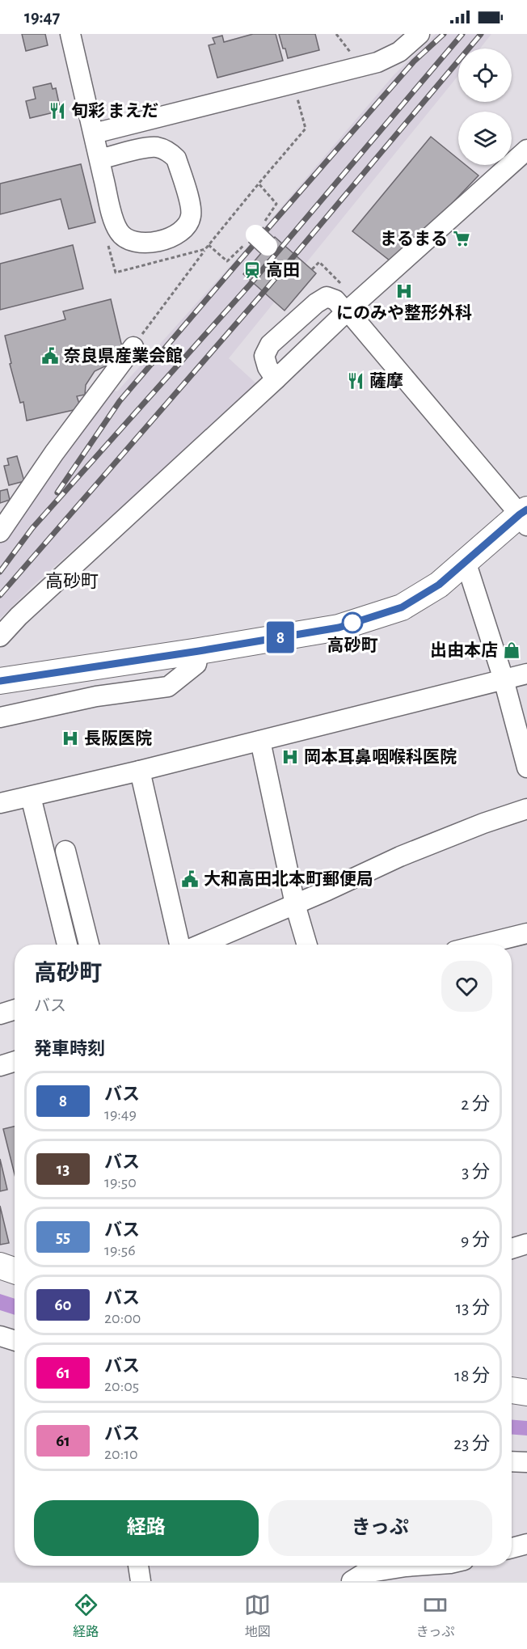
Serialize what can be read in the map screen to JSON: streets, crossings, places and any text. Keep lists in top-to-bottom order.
{
  "districts": ["高砂町"],
  "places": {
    "restaurant": ["旬彩 まえだ", "薩摩"],
    "supermarket": ["まるまる"],
    "station": ["高田"],
    "hospital": ["にのみや整形外科", "長阪医院", "岡本耳鼻咽喉科医院"],
    "public building": ["奈良県産業会館", "大和高田北本町郵便局"],
    "other": ["高砂町"],
    "shop": ["出由本店"]
  },
  "lines": ["bus line 8"],
  "page": {
    "status": "19:47",
    "on_map": "8",
    "heading": [
      ["高砂町", "バス"],
      "発車時刻"
    ],
    "list": [
      {
        "mark": "8",
        "name": "バス",
        "note": "19:49",
        "value": "2 分"
      },
      {
        "mark": "13",
        "name": "バス",
        "note": "19:50",
        "value": "3 分"
      },
      {
        "mark": "55",
        "name": "バス",
        "note": "19:56",
        "value": "9 分"
      },
      {
        "mark": "60",
        "name": "バス",
        "note": "20:00",
        "value": "13 分"
      },
      {
        "mark": "61",
        "name": "バス",
        "note": "20:05",
        "value": "18 分"
      },
      {
        "mark": "61",
        "name": "バス",
        "note": "20:10",
        "value": "23 分"
      }
    ],
    "buttons": ["経路", "きっぷ"],
    "tabs": ["経路", "地図", "きっぷ"]
  }
}
